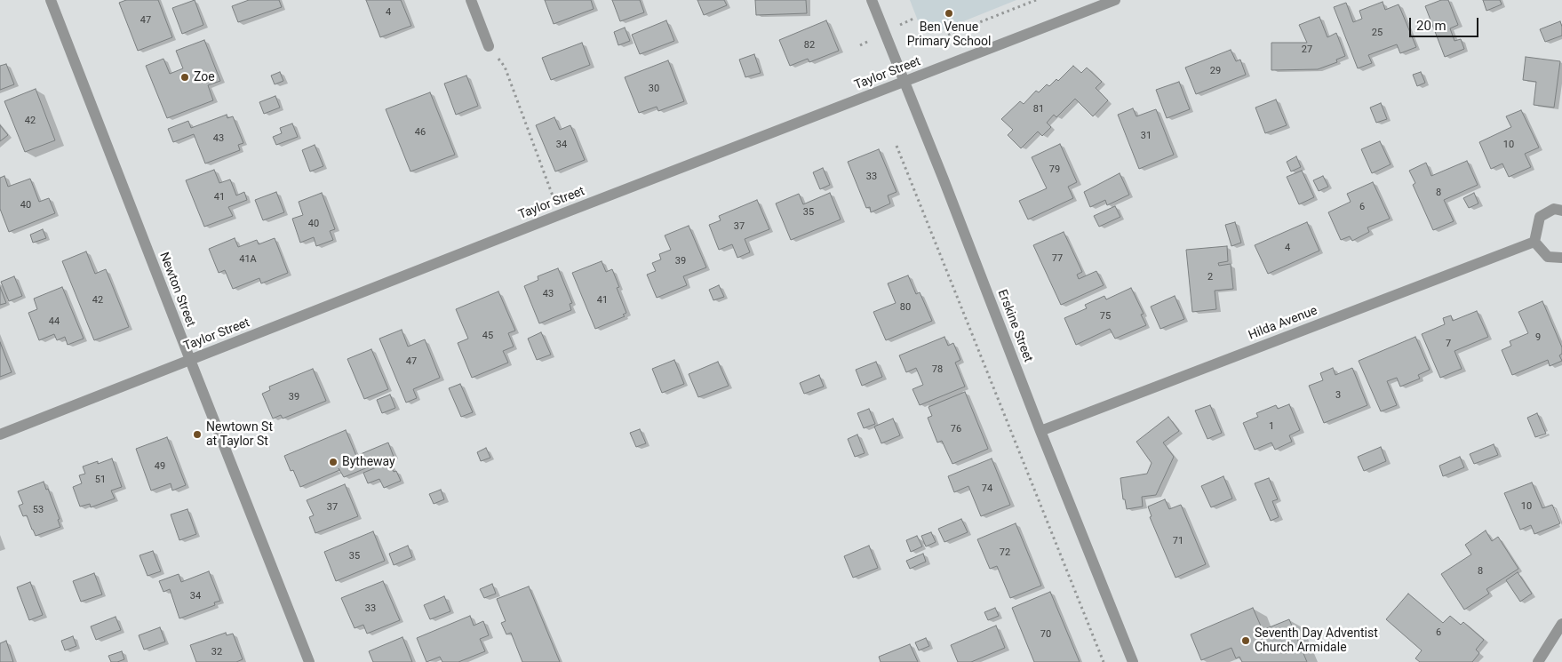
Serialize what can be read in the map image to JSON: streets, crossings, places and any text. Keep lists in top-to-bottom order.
{
  "streets": {
    "street": [
      "Taylor Street",
      "Newton Street",
      "Hilda Avenue",
      "Erskine Street"
    ]
  },
  "crossings": [
    ["Taylor Street", "Newton Street"],
    ["Taylor Street", "Erskine Street"],
    ["Hilda Avenue", "Erskine Street"]
  ],
  "places": [
    "Ben Venue Primary School",
    "Zoe",
    "Newtown St at Taylor St",
    "Bytheway",
    "Seventh Day Adventist Church Armidale"
  ],
  "house_numbers": [
    "4",
    "47",
    "25",
    "82",
    "27",
    "29",
    "30",
    "81",
    "42",
    "46",
    "31",
    "43",
    "34",
    "10",
    "79",
    "33",
    "8",
    "41",
    "40",
    "6",
    "35",
    "40",
    "37",
    "4",
    "77",
    "41A",
    "39",
    "2",
    "43",
    "42",
    "41",
    "80",
    "75",
    "44",
    "45",
    "9",
    "7",
    "47",
    "78",
    "3",
    "39",
    "1",
    "76",
    "49",
    "51",
    "74",
    "10",
    "37",
    "53",
    "71",
    "72",
    "35",
    "8",
    "34",
    "33",
    "6",
    "70",
    "32"
  ],
  "scale_bar": "20 m"
}
